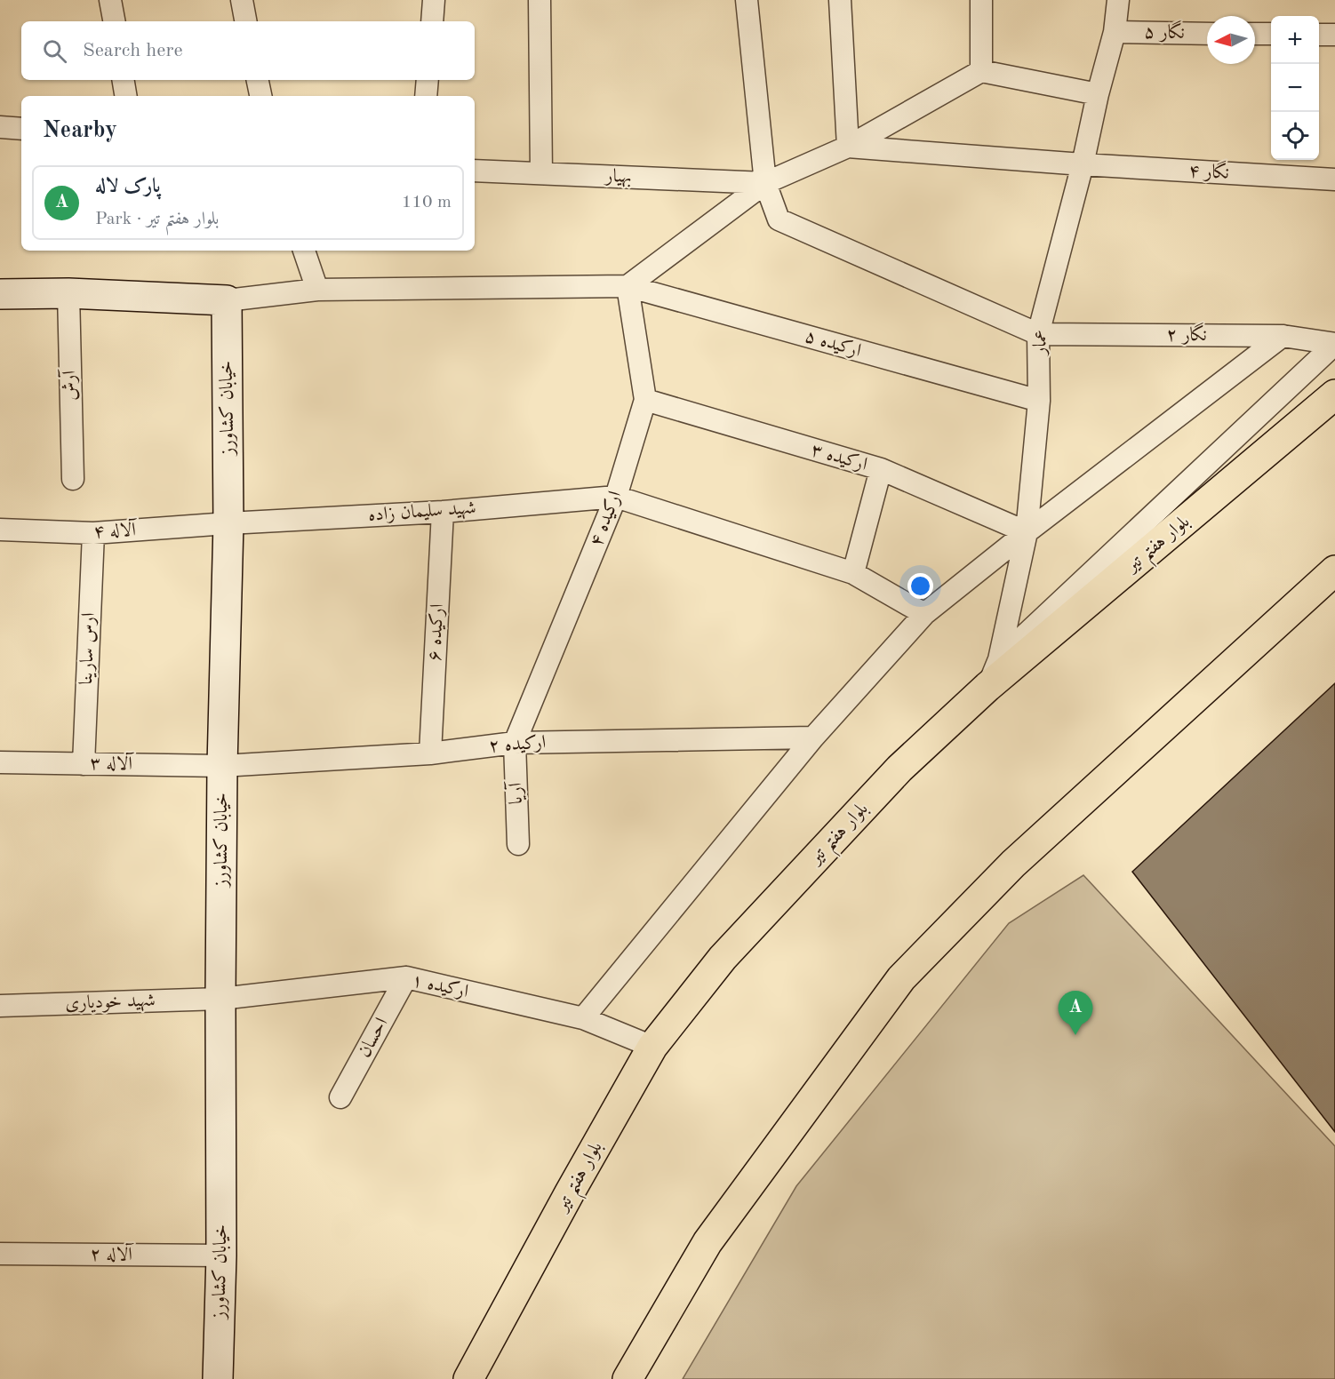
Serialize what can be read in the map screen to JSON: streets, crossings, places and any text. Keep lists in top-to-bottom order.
{
  "streets": {
    "main road": ["بلوار هفتم تیر"],
    "street": [
      "نگار ۵",
      "نگار ۴",
      "بهیار",
      "نگار ۲",
      "عمار",
      "ارکیده ۵",
      "آرش",
      "خیابان کشاورز",
      "ارکیده ۳",
      "شهید سلیمان زاده",
      "ارکیده ۴",
      "آلاله ۴",
      "ارکیده ۶",
      "ارس سارینا",
      "ارکیده ۲",
      "آلاله ۳",
      "آریا",
      "ارکیده ۱",
      "شهید خودیاری",
      "احسان",
      "آلاله ۲"
    ]
  },
  "crossings": [
    ["نگار ۵", "عمار"],
    ["نگار ۴", "عمار"],
    ["نگار ۲", "عمار"],
    ["عمار", "ارکیده ۵"],
    ["عمار", "ارکیده ۳"],
    ["عمار", "بلوار هفتم تیر"],
    ["ارکیده ۵", "خیابان کشاورز"],
    ["ارکیده ۵", "ارکیده ۴"],
    ["خیابان کشاورز", "شهید سلیمان زاده"],
    ["خیابان کشاورز", "آلاله ۴"],
    ["خیابان کشاورز", "ارکیده ۲"],
    ["خیابان کشاورز", "آلاله ۳"],
    ["خیابان کشاورز", "ارکیده ۱"],
    ["خیابان کشاورز", "شهید خودیاری"],
    ["خیابان کشاورز", "آلاله ۲"],
    ["ارکیده ۳", "ارکیده ۴"],
    ["شهید سلیمان زاده", "ارکیده ۴"],
    ["شهید سلیمان زاده", "آلاله ۴"],
    ["شهید سلیمان زاده", "ارکیده ۶"],
    ["ارکیده ۴", "ارکیده ۲"],
    ["ارکیده ۴", "آریا"],
    ["آلاله ۴", "ارس سارینا"],
    ["بلوار هفتم تیر", "ارکیده ۱"],
    ["ارکیده ۶", "ارکیده ۲"],
    ["ارس سارینا", "آلاله ۳"],
    ["ارکیده ۲", "آلاله ۳"],
    ["ارکیده ۲", "آریا"],
    ["ارکیده ۱", "شهید خودیاری"],
    ["ارکیده ۱", "احسان"]
  ],
  "north": "left",
  "page": {
    "map_buttons": ["+", "−"],
    "search": "Search here",
    "heading": "Nearby",
    "list": [
      {
        "mark": "A",
        "name": "پارک لاله",
        "note": "Park · بلوار هفتم تیر",
        "value": "110 m"
      }
    ],
    "pins": "A"
  }
}
